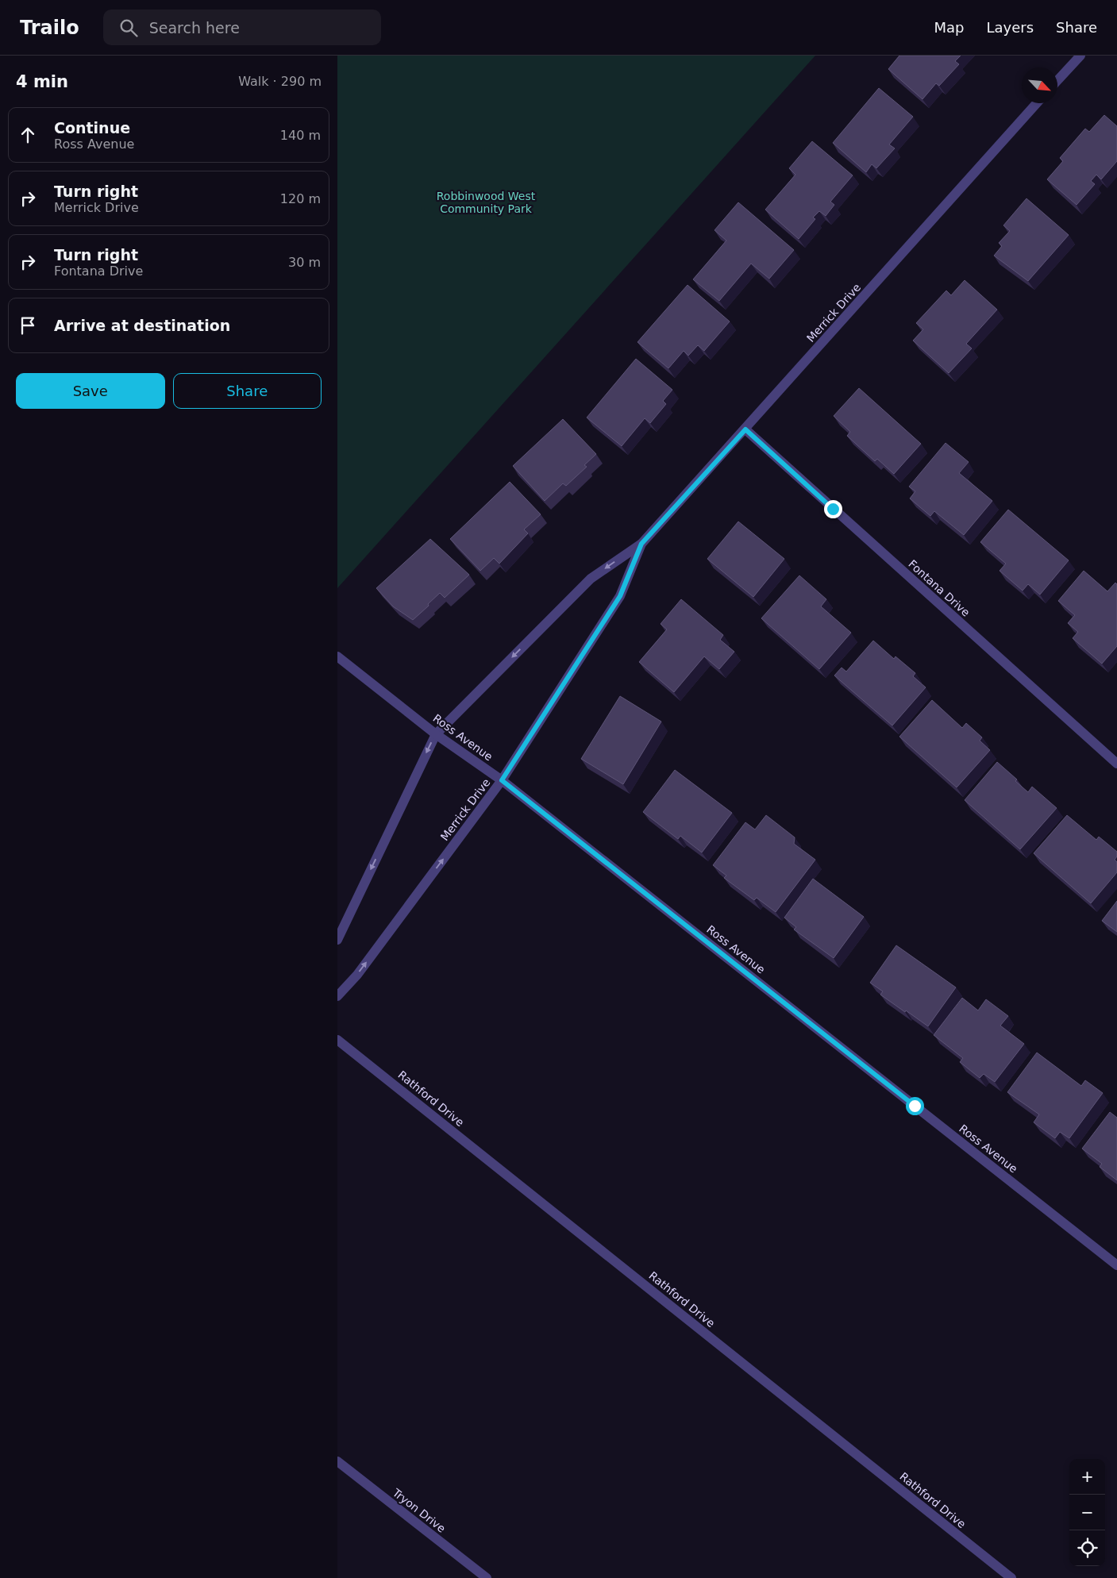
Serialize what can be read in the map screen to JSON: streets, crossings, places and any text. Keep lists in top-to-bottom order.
{
  "streets": {
    "street": [
      "Merrick Drive",
      "Fontana Drive",
      "Ross Avenue",
      "Rathford Drive",
      "Tryon Drive"
    ]
  },
  "crossings": [
    ["Merrick Drive", "Fontana Drive"],
    ["Merrick Drive", "Ross Avenue"]
  ],
  "parks": ["Robbinwood West Community Park"],
  "north": "bottom right",
  "page": {
    "header": "Trailo",
    "search": "Search here",
    "nav": ["Map", "Layers", "Share"],
    "heading": ["4 min", "Walk · 290 m"],
    "list": [
      ["Continue", "Ross Avenue", "140 m"],
      ["Turn right", "Merrick Drive", "120 m"],
      ["Turn right", "Fontana Drive", "30 m"],
      "Arrive at destination"
    ],
    "buttons": ["Save", "Share"],
    "map_buttons": ["+", "−"]
  }
}
